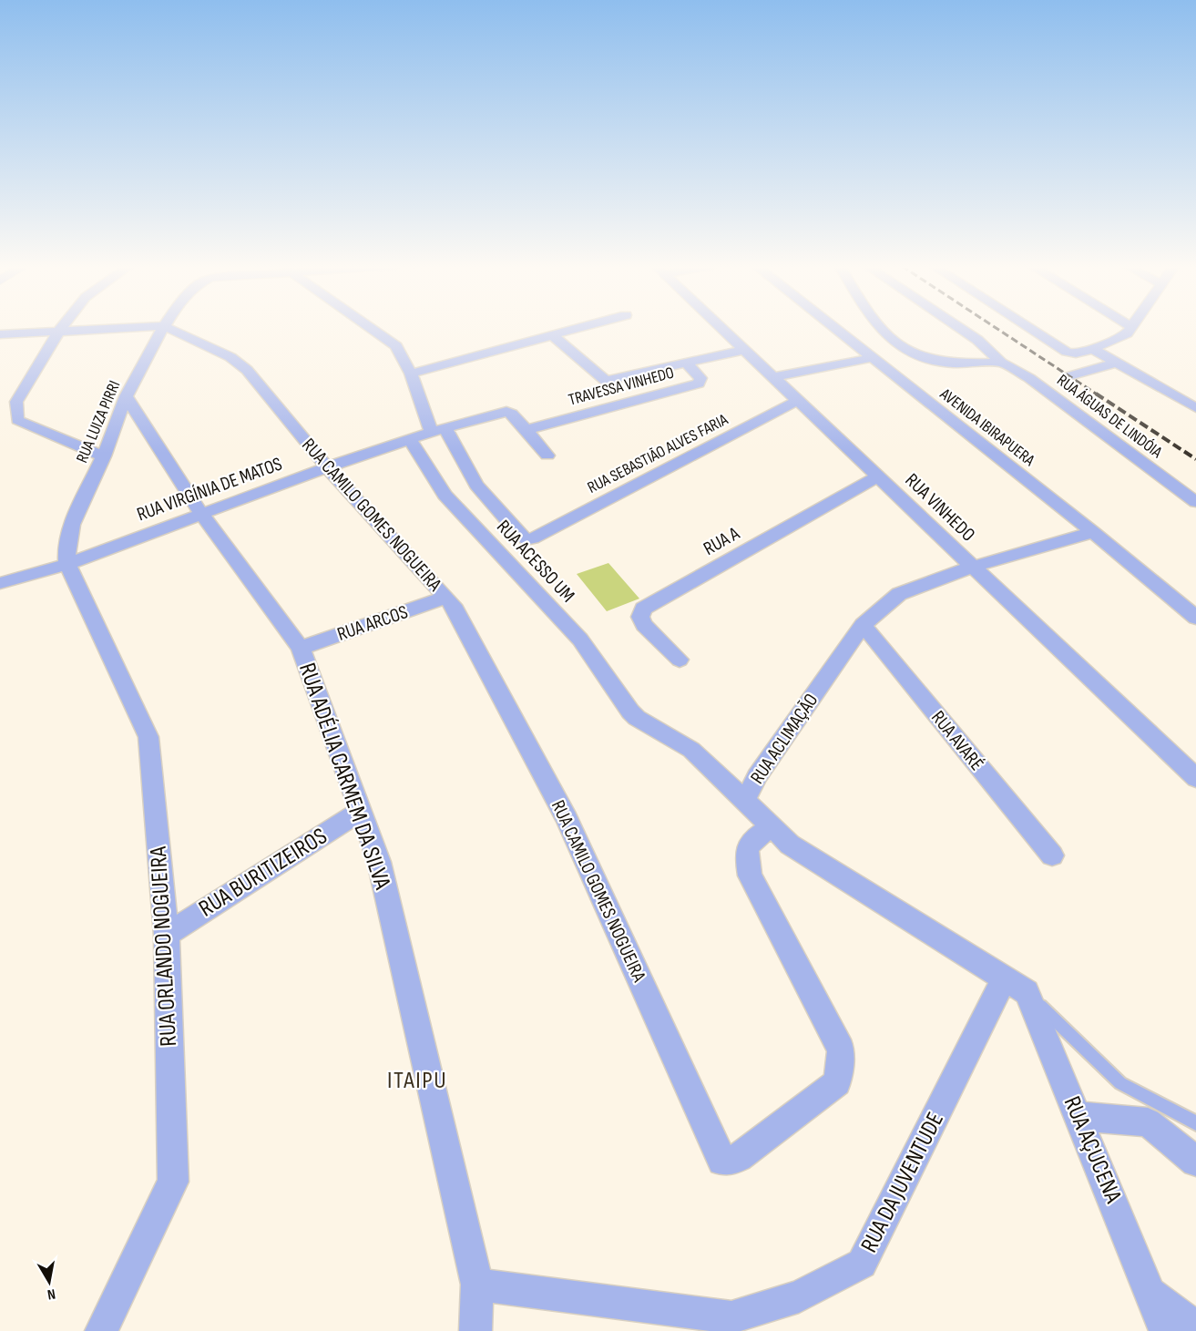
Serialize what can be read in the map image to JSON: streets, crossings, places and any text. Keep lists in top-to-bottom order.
{
  "streets": {
    "street": [
      "TRAVESSA VINHEDO",
      "RUA ÁGUAS DE LINDÓIA",
      "RUA LUIZA PIRRI",
      "AVENIDA IBIRAPUERA",
      "RUA SEBASTIÃO ALVES FARIA",
      "RUA VIRGÍNIA DE MATOS",
      "RUA VINHEDO",
      "RUA CAMILO GOMES NOGUEIRA",
      "RUA A",
      "RUA ACESSO UM",
      "RUA ARCOS",
      "RUA ACLIMAÇÃO",
      "RUA AVARÉ",
      "RUA ADÉLIA CARMEM DA SILVA",
      "RUA BURITIZEIROS",
      "RUA ORLANDO NOGUEIRA",
      "RUA AÇUCENA",
      "RUA DA JUVENTUDE"
    ]
  },
  "crossings": [
    ["RUA LUIZA PIRRI", "RUA VIRGÍNIA DE MATOS"],
    ["RUA LUIZA PIRRI", "RUA ADÉLIA CARMEM DA SILVA"],
    ["RUA LUIZA PIRRI", "RUA ORLANDO NOGUEIRA"],
    ["AVENIDA IBIRAPUERA", "RUA ACLIMAÇÃO"],
    ["RUA SEBASTIÃO ALVES FARIA", "RUA VIRGÍNIA DE MATOS"],
    ["RUA SEBASTIÃO ALVES FARIA", "RUA VINHEDO"],
    ["RUA VIRGÍNIA DE MATOS", "RUA CAMILO GOMES NOGUEIRA"],
    ["RUA VIRGÍNIA DE MATOS", "RUA ACESSO UM"],
    ["RUA VIRGÍNIA DE MATOS", "RUA ADÉLIA CARMEM DA SILVA"],
    ["RUA VIRGÍNIA DE MATOS", "RUA ORLANDO NOGUEIRA"],
    ["RUA VINHEDO", "RUA A"],
    ["RUA VINHEDO", "RUA ACLIMAÇÃO"],
    ["RUA CAMILO GOMES NOGUEIRA", "RUA ARCOS"],
    ["RUA CAMILO GOMES NOGUEIRA", "RUA ACLIMAÇÃO"],
    ["RUA ACESSO UM", "RUA ACLIMAÇÃO"],
    ["RUA ARCOS", "RUA ADÉLIA CARMEM DA SILVA"],
    ["RUA ACLIMAÇÃO", "RUA AVARÉ"],
    ["RUA ACLIMAÇÃO", "RUA AÇUCENA"],
    ["RUA ACLIMAÇÃO", "RUA DA JUVENTUDE"],
    ["RUA ADÉLIA CARMEM DA SILVA", "RUA BURITIZEIROS"],
    ["RUA ADÉLIA CARMEM DA SILVA", "RUA DA JUVENTUDE"],
    ["RUA BURITIZEIROS", "RUA ORLANDO NOGUEIRA"],
    ["RUA AÇUCENA", "RUA DA JUVENTUDE"]
  ],
  "districts": ["ITAIPU"],
  "north": "bottom"
}
